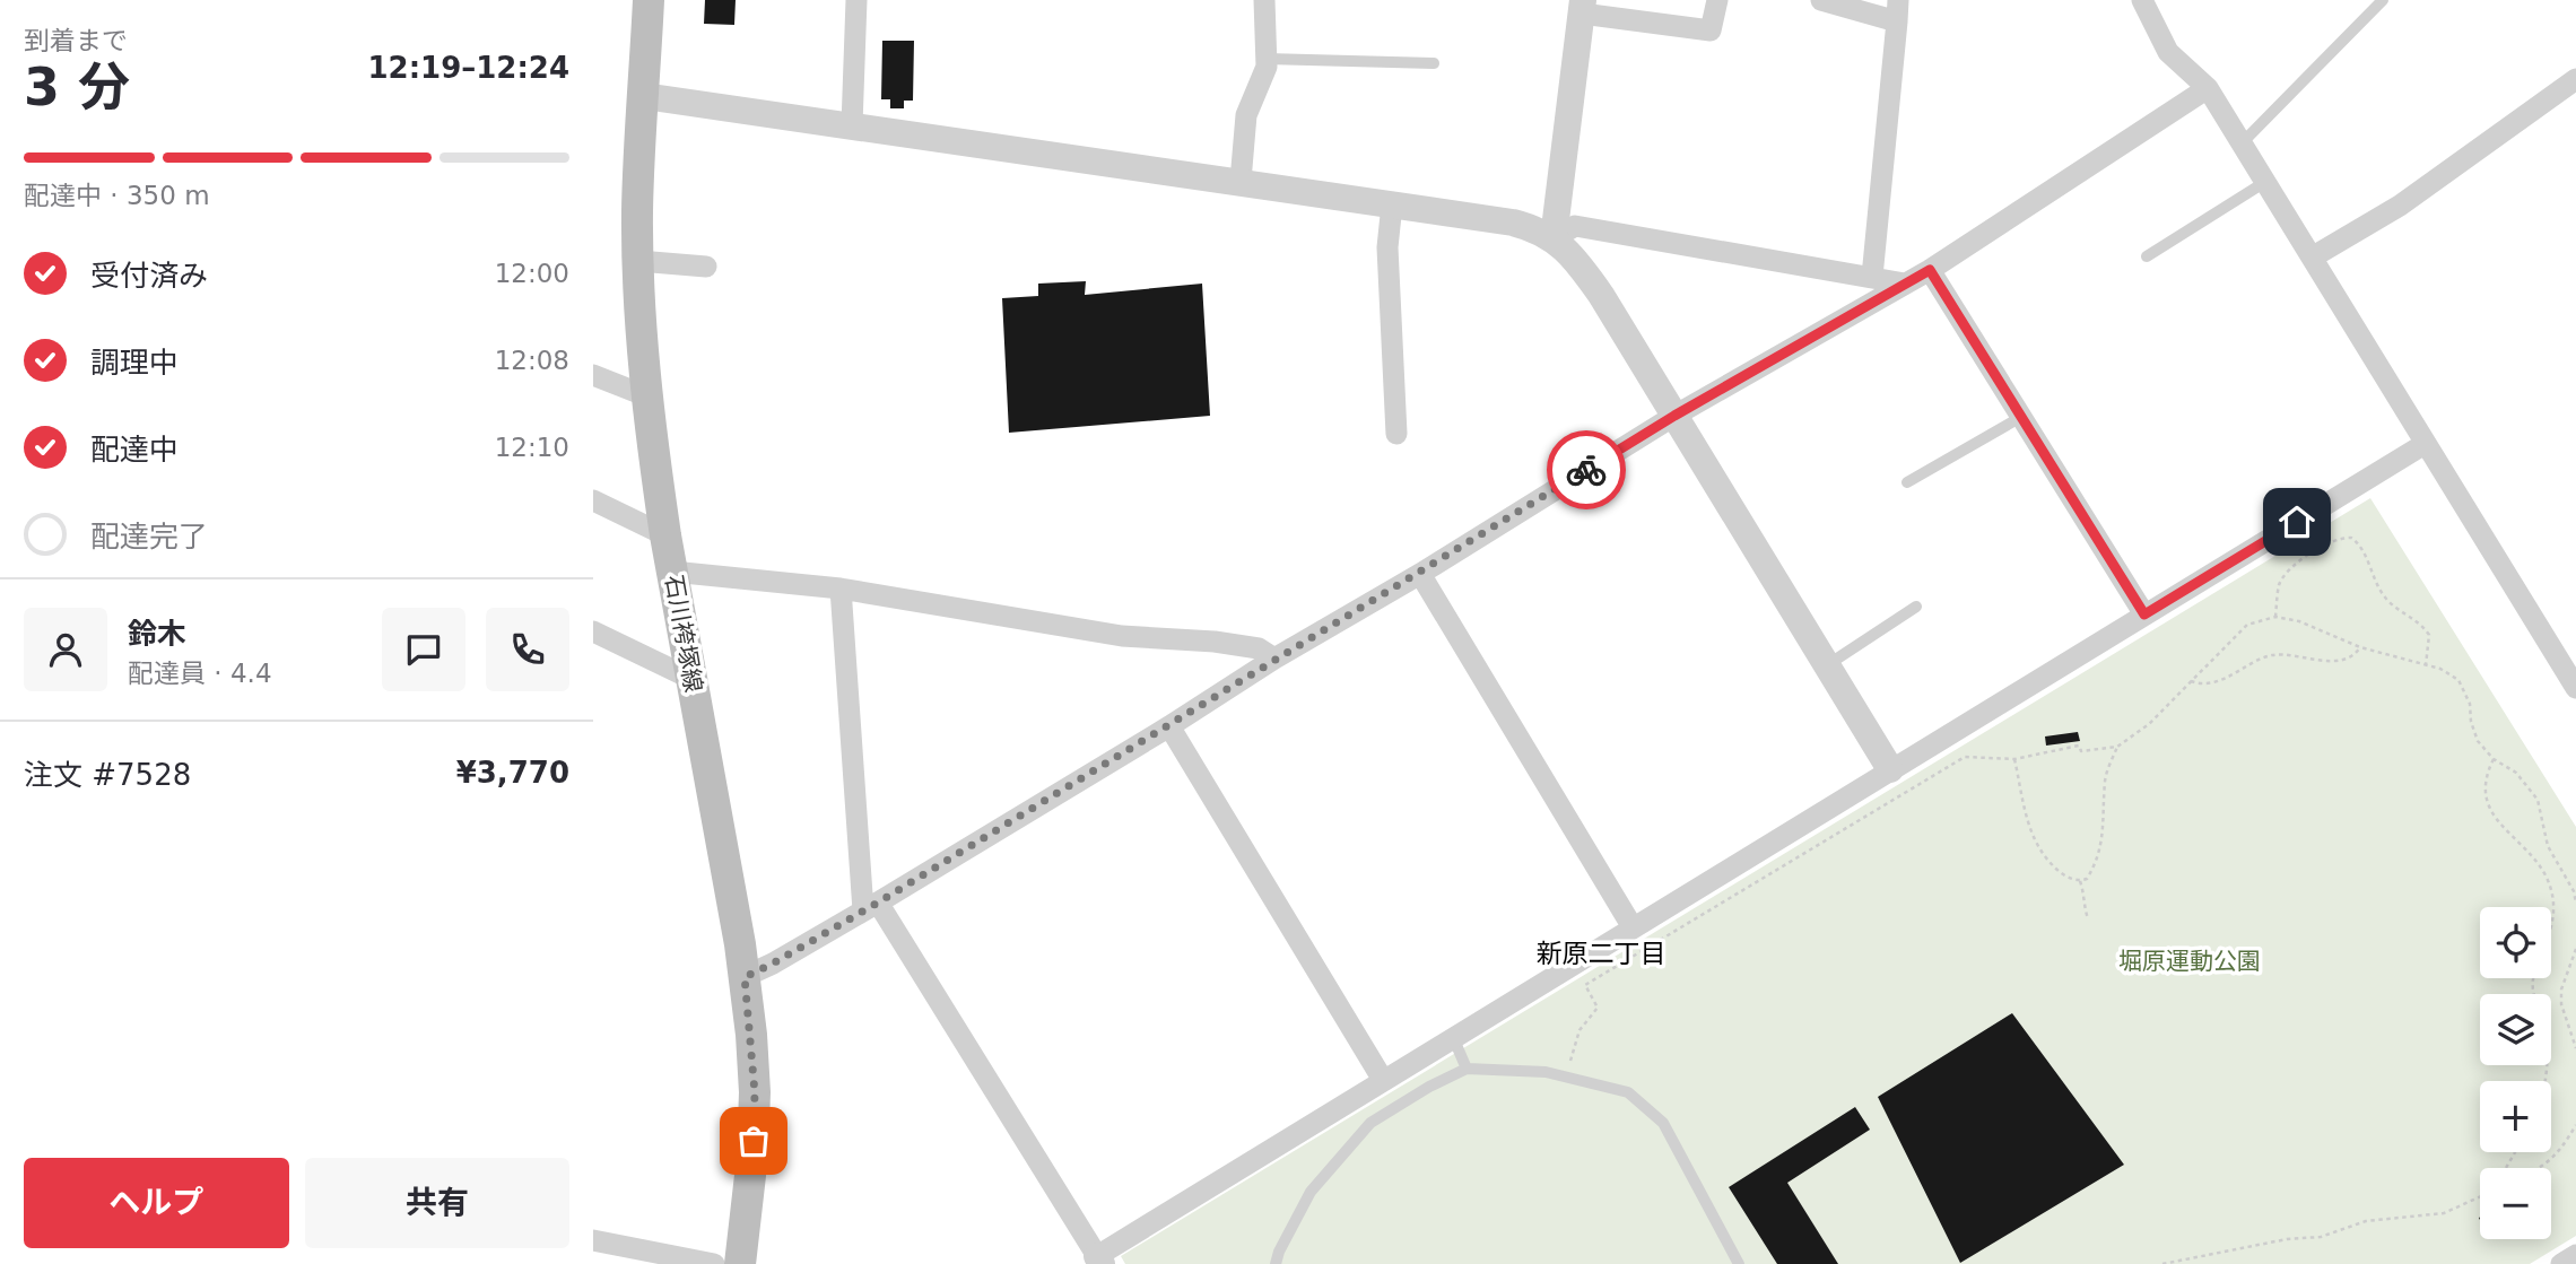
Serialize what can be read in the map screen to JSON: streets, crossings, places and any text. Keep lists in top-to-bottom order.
{
  "streets": {
    "main road": ["石川袴塚線"]
  },
  "districts": ["新原二丁目"],
  "parks": ["堀原運動公園"],
  "page": {
    "heading": ["3 分", "到着まで", "12:19–12:24"],
    "panel": [
      "鈴木",
      "配達員 · 4.4",
      "注文 #7528",
      "¥3,770"
    ],
    "bar": "配達中 · 350 m",
    "list": [
      ["受付済み", "12:00"],
      ["調理中", "12:08"],
      ["配達中", "12:10"],
      "配達完了"
    ],
    "map_buttons": ["+", "−"],
    "buttons": ["ヘルプ", "共有"]
  }
}
